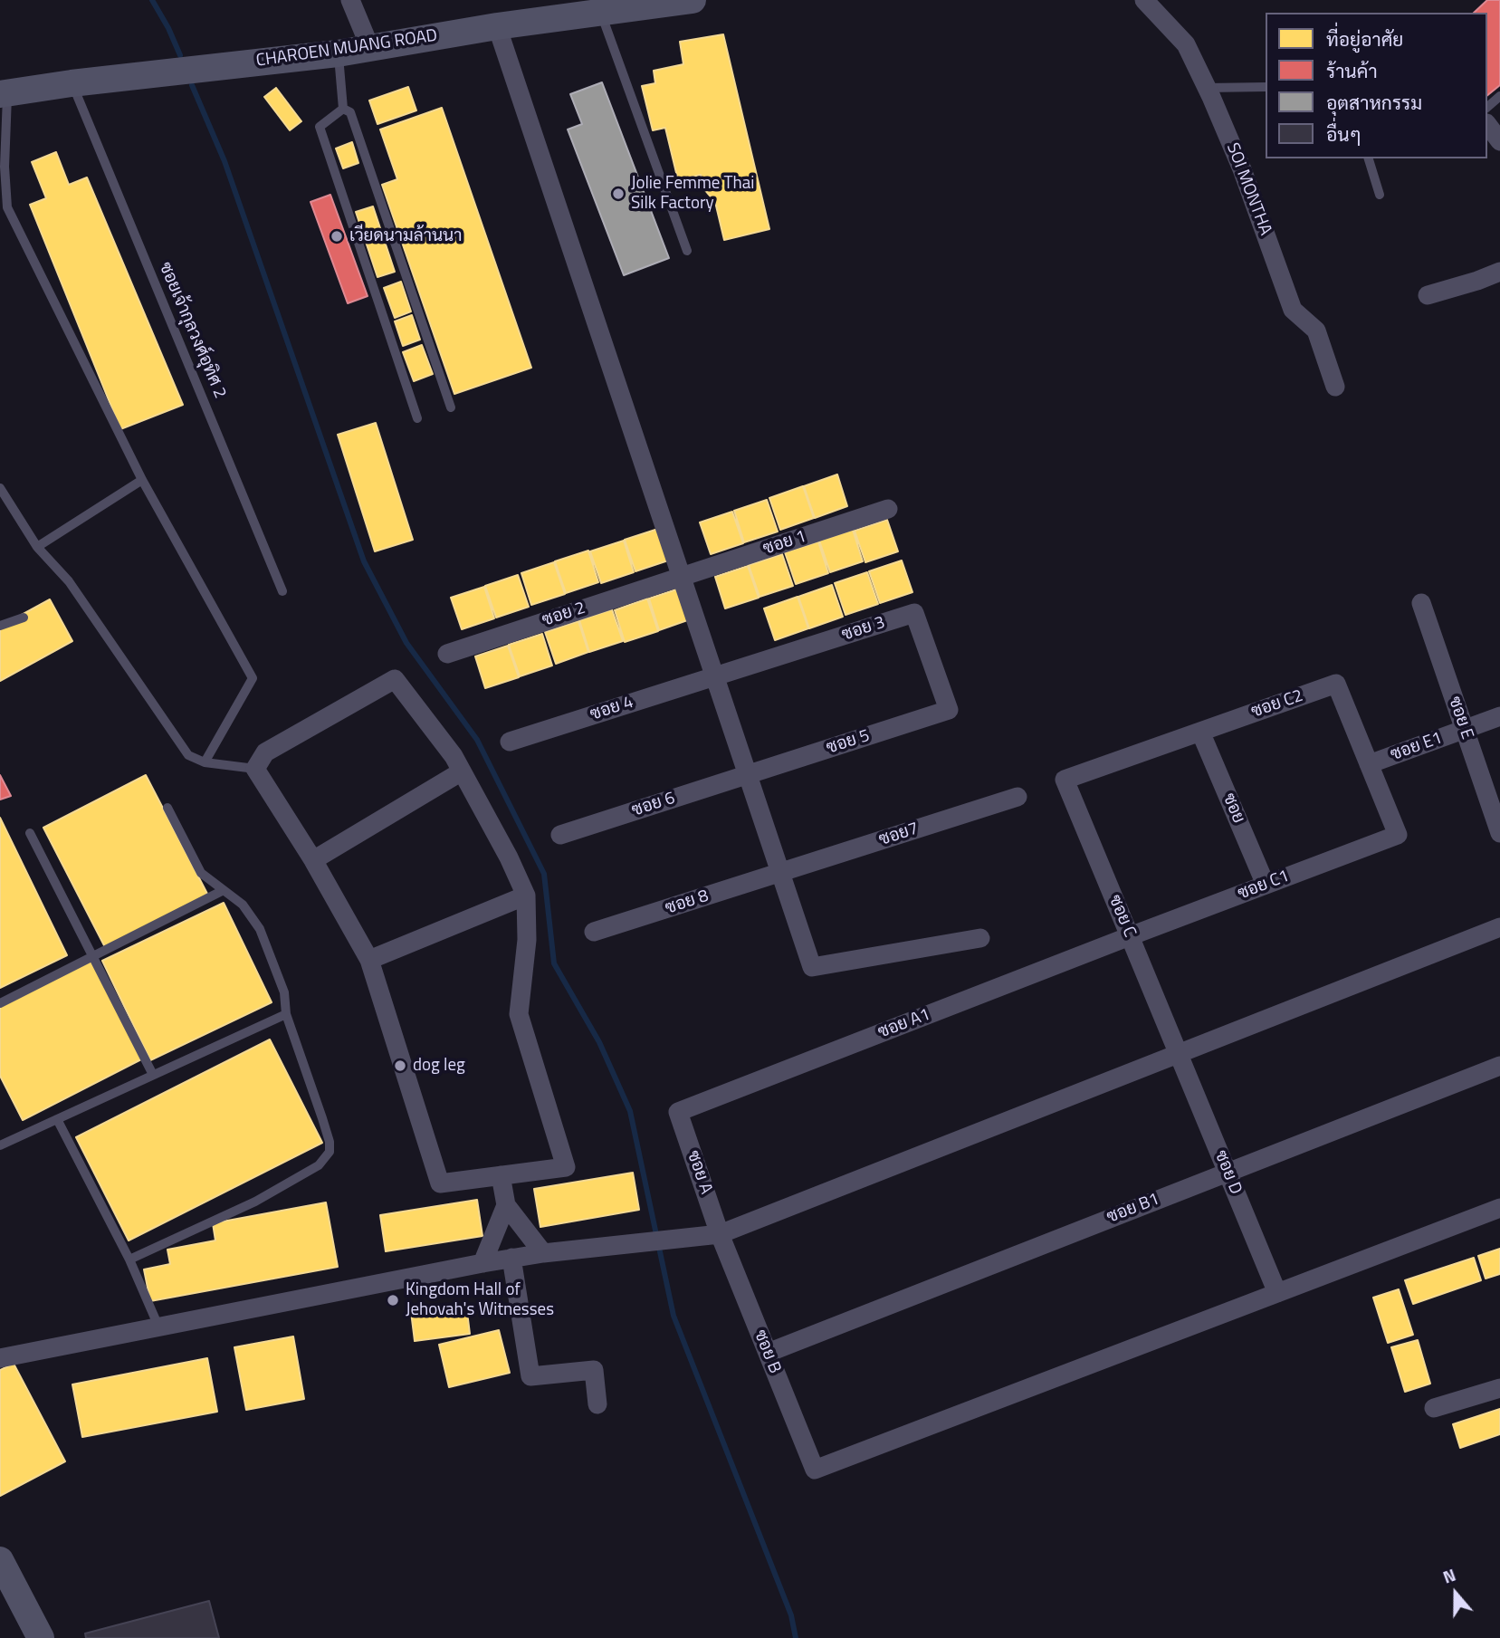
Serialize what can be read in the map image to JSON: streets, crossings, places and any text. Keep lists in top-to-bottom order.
{
  "streets": {
    "main road": ["CHAROEN MUANG ROAD"],
    "street": [
      "SOI MONTHA",
      "ซอย 1",
      "ซอย 2",
      "ซอย 3",
      "ซอย C2",
      "ซอย 4",
      "ซอย E",
      "ซอย 5",
      "ซอย E1",
      "ซอย 6",
      "ซอย",
      "ซอย7",
      "ซอย C1",
      "ซอย 8",
      "ซอย C",
      "ซอย A1",
      "ซอย A",
      "ซอย D",
      "ซอย B1",
      "ซอย B"
    ],
    "lane": ["ซอยเจ้ากุลวงศ์อุทิศ 2"]
  },
  "crossings": [
    ["CHAROEN MUANG ROAD", "ซอยเจ้ากุลวงศ์อุทิศ 2"],
    ["ซอย 1", "ซอย 2"],
    ["ซอย 3", "ซอย 4"],
    ["ซอย 3", "ซอย 5"],
    ["ซอย C2", "ซอย E1"],
    ["ซอย C2", "ซอย"],
    ["ซอย C2", "ซอย C1"],
    ["ซอย C2", "ซอย C"],
    ["ซอย E", "ซอย E1"],
    ["ซอย 5", "ซอย 6"],
    ["ซอย", "ซอย C1"],
    ["ซอย7", "ซอย 8"],
    ["ซอย C1", "ซอย C"],
    ["ซอย C1", "ซอย A1"],
    ["ซอย C", "ซอย A1"],
    ["ซอย C", "ซอย D"],
    ["ซอย A1", "ซอย A"],
    ["ซอย A", "ซอย B"],
    ["ซอย D", "ซอย B1"],
    ["ซอย D", "ซอย B"],
    ["ซอย B1", "ซอย B"]
  ],
  "places": [
    "Jolie Femme Thai Silk Factory",
    "เวียดนามล้านนา",
    "dog leg",
    "Kingdom Hall of Jehovah's Witnesses"
  ],
  "legend": [
    "ที่อยู่อาศัย",
    "ร้านค้า",
    "อุตสาหกรรม",
    "อื่นๆ"
  ],
  "north": "top"
}
